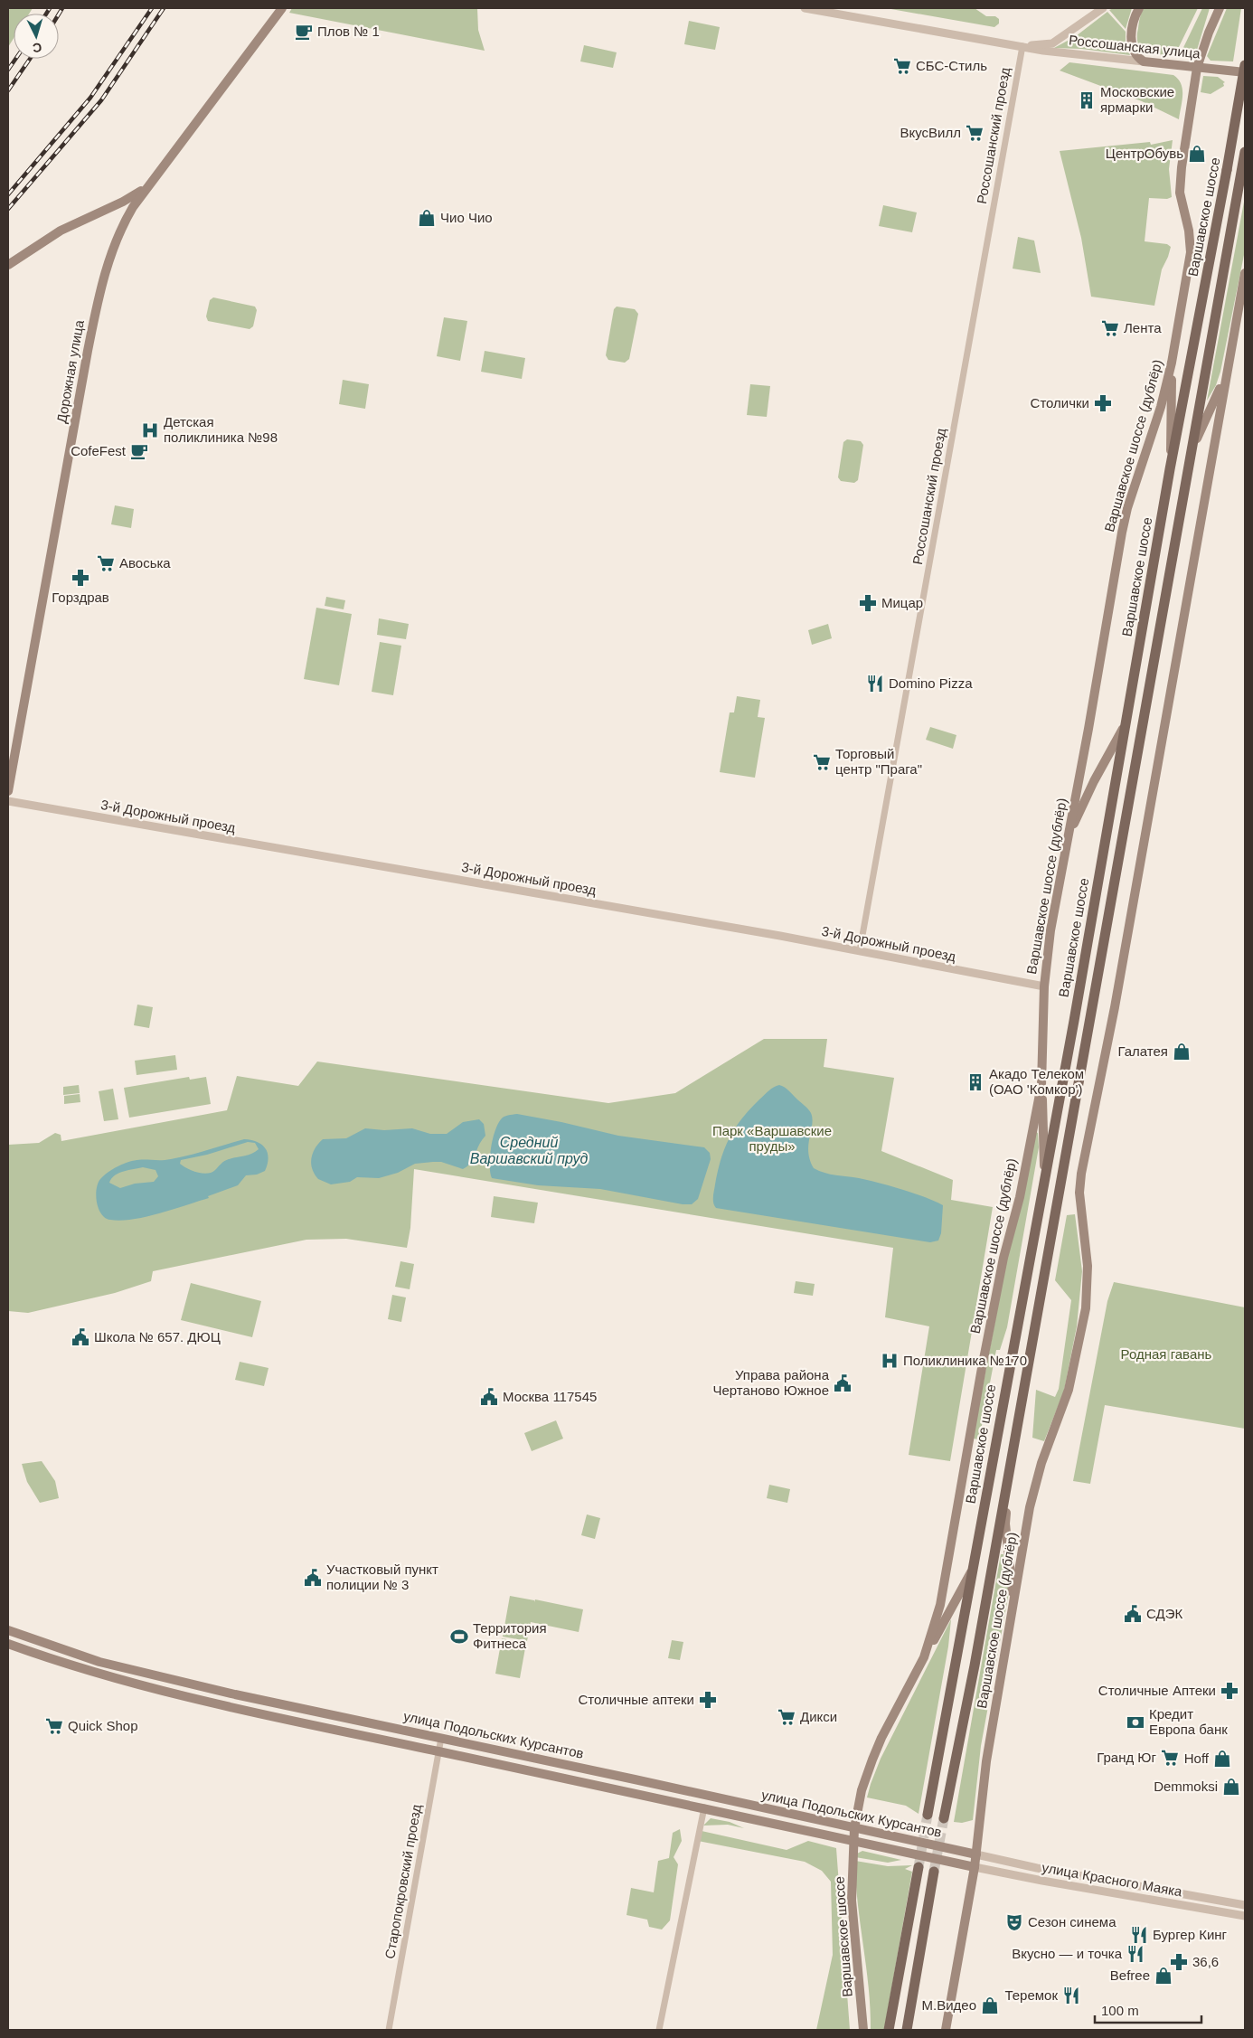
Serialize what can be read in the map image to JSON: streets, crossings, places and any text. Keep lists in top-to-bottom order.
{
  "streets": {
    "main road": [
      "Россошанская улица",
      "Варшавское шоссе",
      "Дорожная улица",
      "Варшавское шоссе (дублёр)",
      "улица Подольских Курсантов"
    ],
    "street": [
      "Россошанский проезд",
      "3-й Дорожный проезд",
      "улица Красного Маяка",
      "Старопокровский проезд"
    ]
  },
  "crossings": [
    ["Россошанская улица", "Россошанский проезд"],
    ["Россошанская улица", "Варшавское шоссе (дублёр)"],
    ["Россошанский проезд", "3-й Дорожный проезд"],
    ["Варшавское шоссе", "Варшавское шоссе (дублёр)"],
    ["Варшавское шоссе", "улица Подольских Курсантов"],
    ["Варшавское шоссе (дублёр)", "3-й Дорожный проезд"],
    ["Варшавское шоссе (дублёр)", "улица Подольских Курсантов"],
    ["Варшавское шоссе (дублёр)", "улица Красного Маяка"],
    ["улица Подольских Курсантов", "улица Красного Маяка"],
    ["улица Подольских Курсантов", "Старопокровский проезд"]
  ],
  "water": ["Средний Варшавский пруд"],
  "parks": ["Парк «Варшавские пруды»", "Родная гавань"],
  "places": {
    "cafe": ["Плов № 1", "CofeFest"],
    "supermarket": [
      "СБС-Стиль",
      "ВкусВилл",
      "Лента",
      "Авоська",
      "Торговый центр \"Прага\"",
      "Дикси",
      "Quick Shop",
      "Гранд Юг"
    ],
    "building": ["Московские ярмарки", "Акадо Телеком (ОАО 'Комкор')"],
    "shop": [
      "ЦентрОбувь",
      "Чио Чио",
      "Галатея",
      "Hoff",
      "Demmoksi",
      "Befree",
      "М.Видео"
    ],
    "pharmacy": [
      "Столички",
      "Горздрав",
      "Мицар",
      "Столичные Аптеки",
      "Столичные аптеки",
      "36,6"
    ],
    "hospital": ["Детская поликлиника №98", "Поликлиника №170"],
    "restaurant": [
      "Domino Pizza",
      "Бургер Кинг",
      "Вкусно — и точка",
      "Теремок"
    ],
    "public building": [
      "Школа № 657. ДЮЦ",
      "Управа района Чертаново Южное",
      "Москва 117545",
      "Участковый пункт полиции № 3",
      "СДЭК"
    ],
    "sports": ["Территория Фитнеса"],
    "bank": ["Кредит Европа банк"],
    "theatre": ["Сезон синема"]
  },
  "scale_bar": "100 m",
  "north": "bottom"
}
